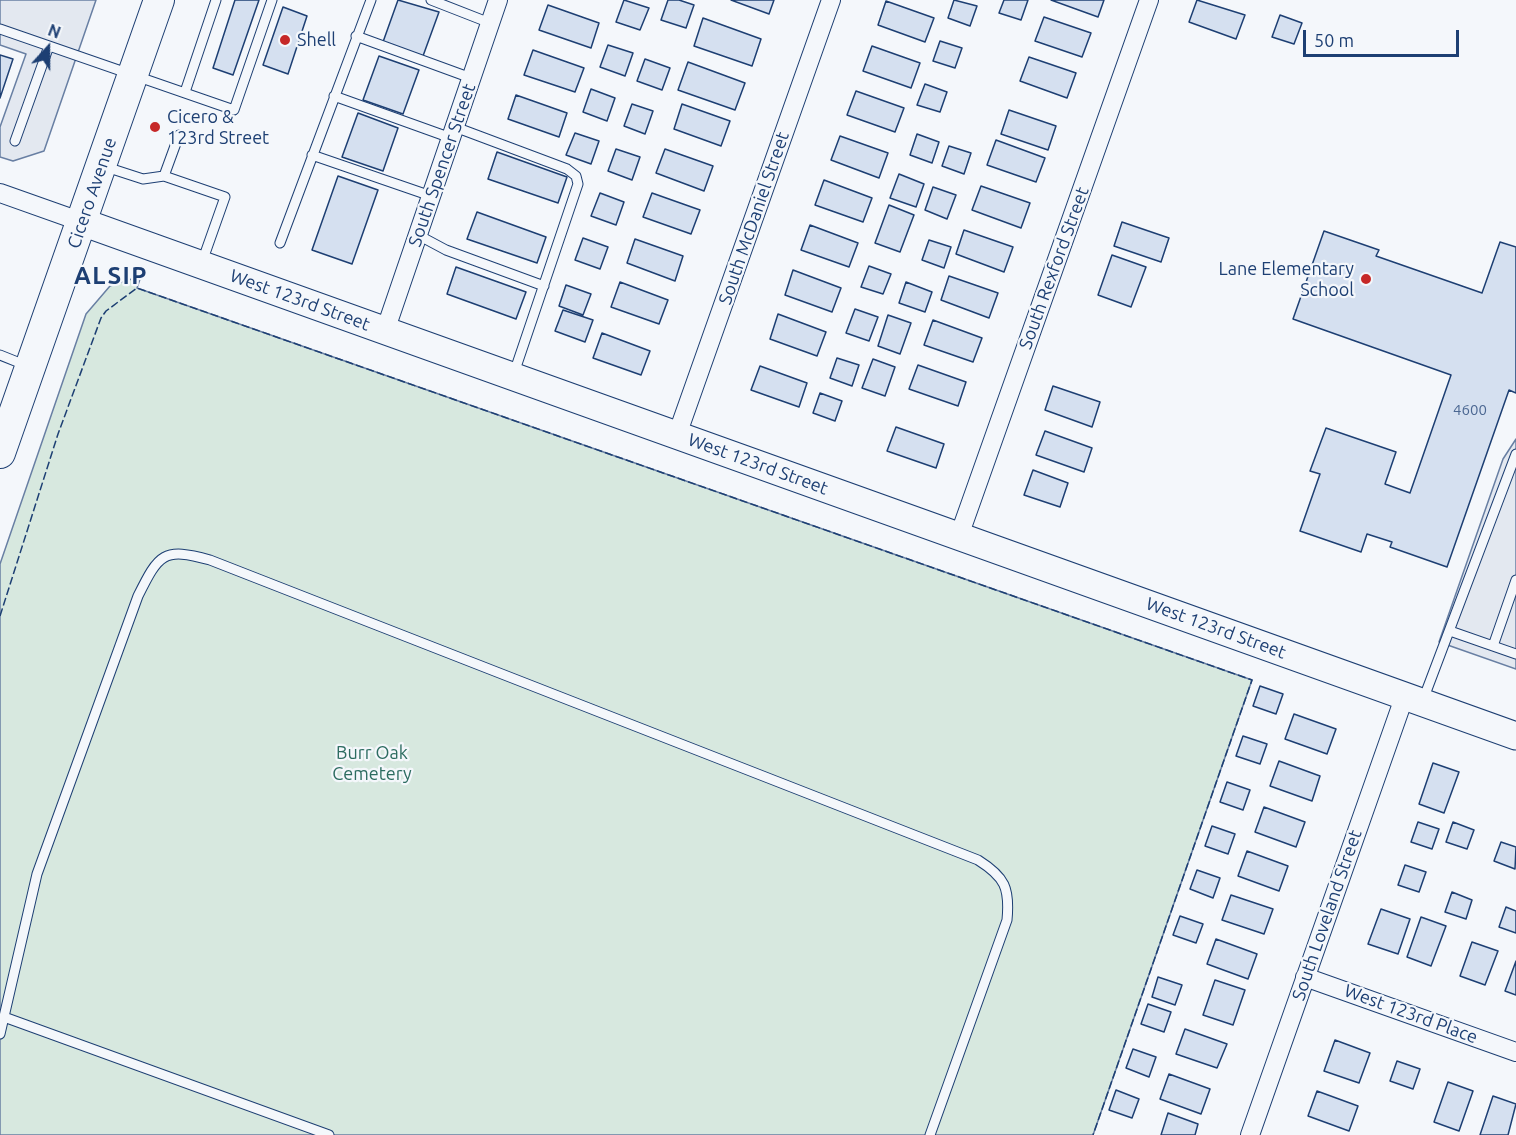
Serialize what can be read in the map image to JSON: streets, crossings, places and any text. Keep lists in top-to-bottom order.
{
  "streets": {
    "main road": ["Cicero Avenue"],
    "street": [
      "South Spencer Street",
      "South McDaniel Street",
      "South Rexford Street",
      "West 123rd Street",
      "South Loveland Street",
      "West 123rd Place"
    ]
  },
  "crossings": [
    ["South Spencer Street", "West 123rd Street"],
    ["Cicero Avenue", "West 123rd Street"],
    ["South McDaniel Street", "West 123rd Street"],
    ["South Rexford Street", "West 123rd Street"],
    ["West 123rd Street", "South Loveland Street"],
    ["South Loveland Street", "West 123rd Place"]
  ],
  "districts": ["ALSIP"],
  "parks": ["Burr Oak Cemetery"],
  "places": ["Shell", "Cicero & 123rd Street", "Lane Elementary School"],
  "house_numbers": ["4600"],
  "scale_bar": "50 m",
  "north": "top"
}
